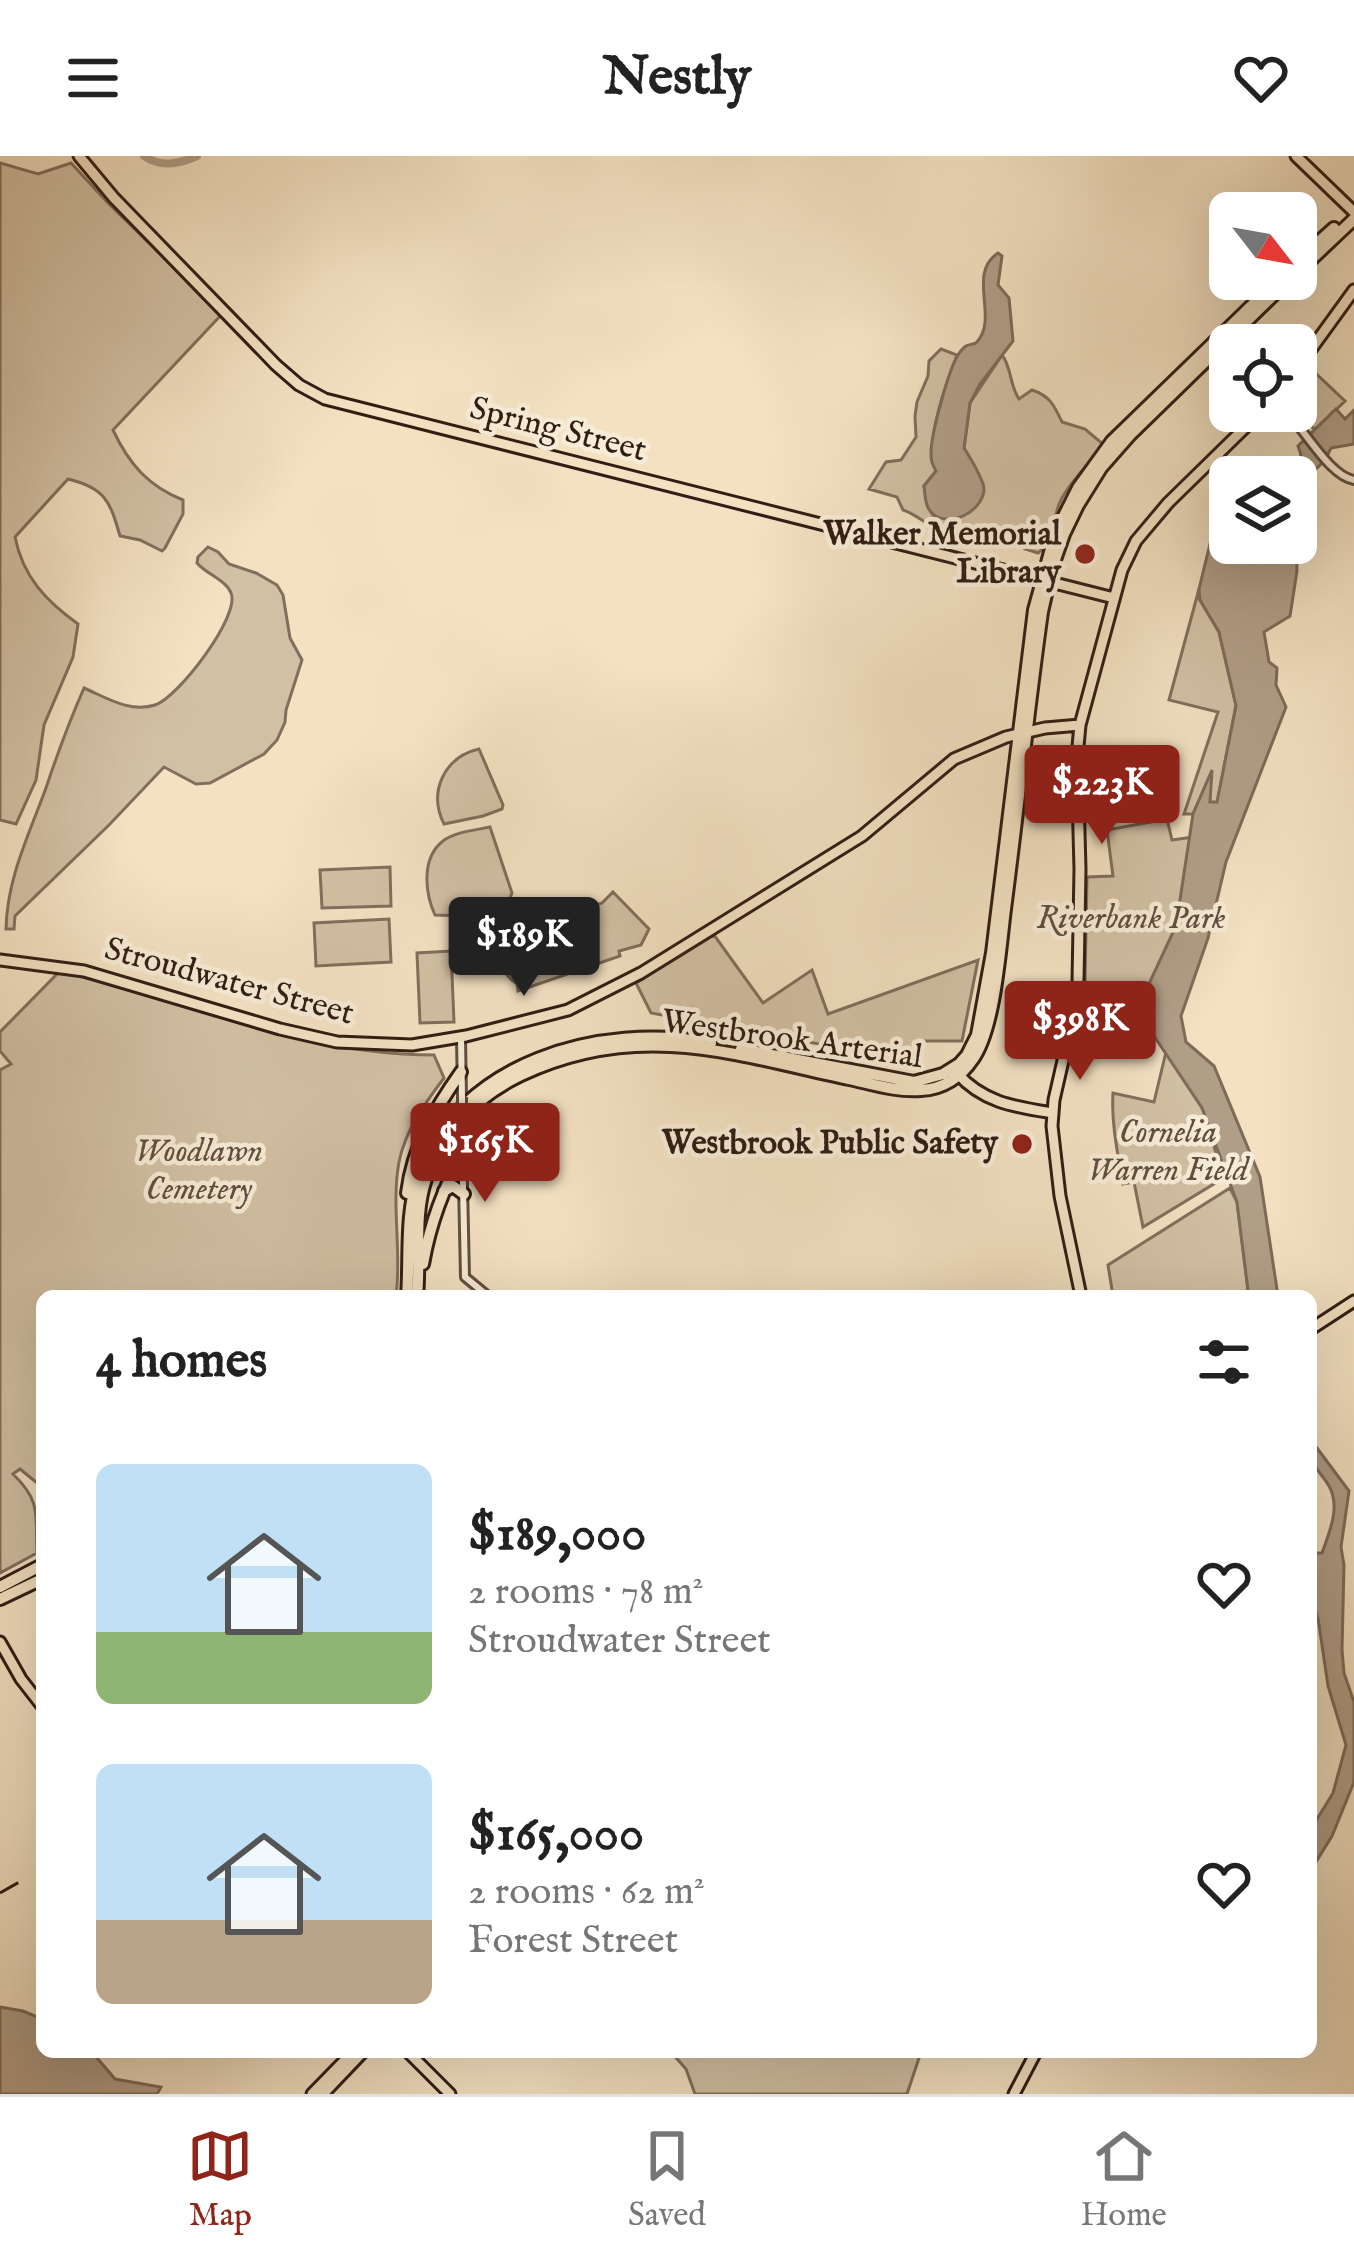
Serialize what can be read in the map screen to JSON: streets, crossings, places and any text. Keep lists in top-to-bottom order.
{
  "streets": {
    "highway": ["Westbrook Arterial"],
    "main road": ["Spring Street", "Stroudwater Street"]
  },
  "parks": ["Riverbank Park", "Cornelia Warren Field", "Woodlawn Cemetery"],
  "places": ["Walker Memorial Library", "Westbrook Public Safety"],
  "north": "bottom right",
  "page": {
    "header": "Nestly",
    "price": [
      "$223K",
      "$189K",
      "$398K",
      "$165K"
    ],
    "heading": "4 homes",
    "list": [
      {
        "name": "$189,000",
        "note": "2 rooms · 78 m² · Stroudwater Street"
      },
      {
        "name": "$165,000",
        "note": "2 rooms · 62 m² · Forest Street"
      }
    ],
    "tabs": ["Map", "Saved", "Home"]
  }
}
